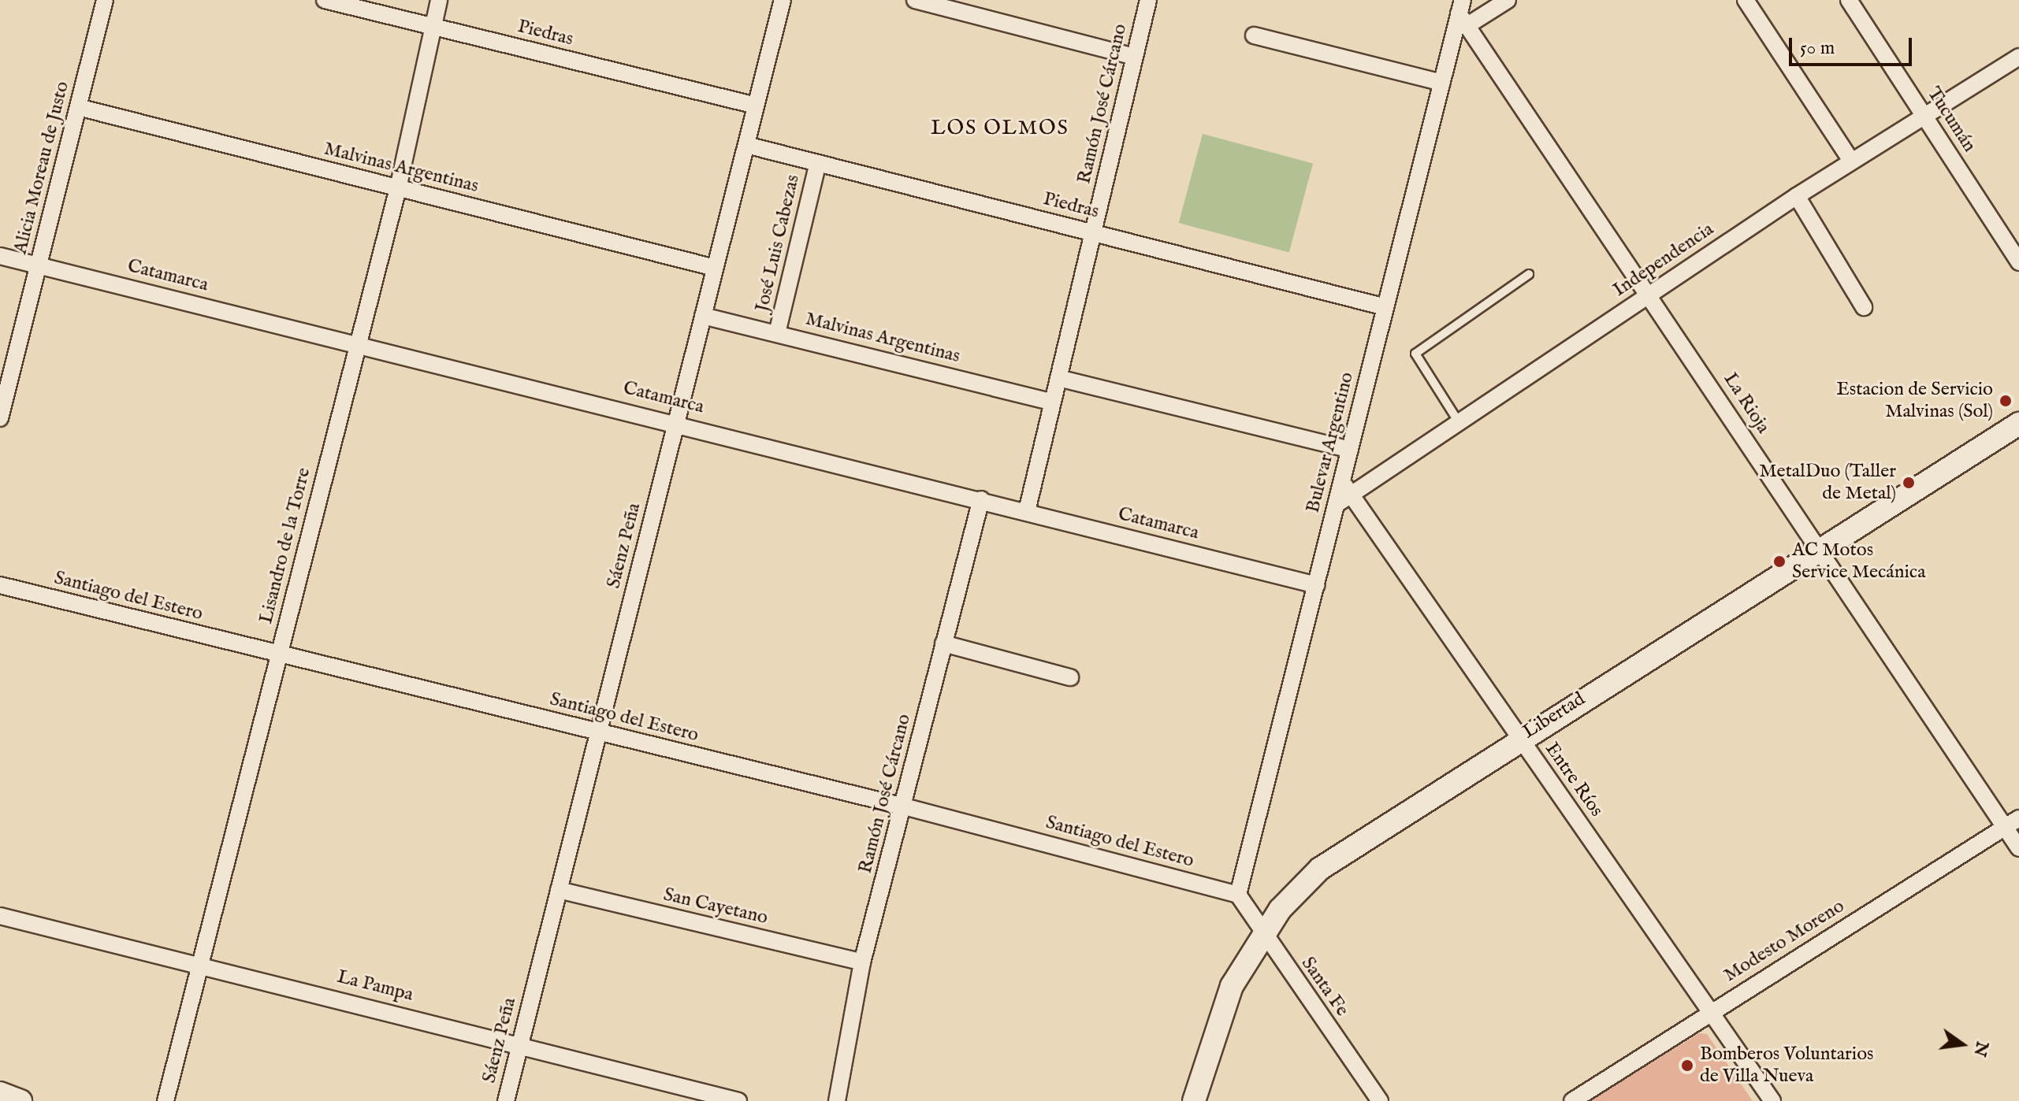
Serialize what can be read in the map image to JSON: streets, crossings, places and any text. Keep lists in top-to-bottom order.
{
  "streets": {
    "main road": ["Libertad"],
    "street": [
      "Piedras",
      "Ramón José Cárcano",
      "Tucumán",
      "Alicia Moreau de Justo",
      "Malvinas Argentinas",
      "José Luis Cabezas",
      "Independencia",
      "Catamarca",
      "La Rioja",
      "Bulevar Argentino",
      "Lisandro de la Torre",
      "Sáenz Peña",
      "Santiago del Estero",
      "Entre Ríos",
      "San Cayetano",
      "Modesto Moreno",
      "La Pampa",
      "Santa Fe"
    ]
  },
  "crossings": [
    ["Piedras", "Ramón José Cárcano"],
    ["Piedras", "José Luis Cabezas"],
    ["Piedras", "Bulevar Argentino"],
    ["Piedras", "Lisandro de la Torre"],
    ["Piedras", "Sáenz Peña"],
    ["Ramón José Cárcano", "Malvinas Argentinas"],
    ["Ramón José Cárcano", "Catamarca"],
    ["Ramón José Cárcano", "Santiago del Estero"],
    ["Ramón José Cárcano", "San Cayetano"],
    ["Tucumán", "Independencia"],
    ["Alicia Moreau de Justo", "Malvinas Argentinas"],
    ["Alicia Moreau de Justo", "Catamarca"],
    ["Malvinas Argentinas", "José Luis Cabezas"],
    ["Malvinas Argentinas", "Lisandro de la Torre"],
    ["Malvinas Argentinas", "Sáenz Peña"],
    ["Independencia", "La Rioja"],
    ["Independencia", "Bulevar Argentino"],
    ["Independencia", "Entre Ríos"],
    ["Catamarca", "Bulevar Argentino"],
    ["Catamarca", "Lisandro de la Torre"],
    ["Catamarca", "Sáenz Peña"],
    ["La Rioja", "Bulevar Argentino"],
    ["La Rioja", "Libertad"],
    ["La Rioja", "Modesto Moreno"],
    ["Bulevar Argentino", "Santiago del Estero"],
    ["Bulevar Argentino", "Entre Ríos"],
    ["Bulevar Argentino", "Santa Fe"],
    ["Lisandro de la Torre", "Santiago del Estero"],
    ["Lisandro de la Torre", "La Pampa"],
    ["Sáenz Peña", "Santiago del Estero"],
    ["Sáenz Peña", "San Cayetano"],
    ["Sáenz Peña", "La Pampa"],
    ["Santiago del Estero", "Santa Fe"],
    ["Libertad", "Entre Ríos"],
    ["Libertad", "Santa Fe"],
    ["Entre Ríos", "Modesto Moreno"]
  ],
  "districts": ["LOS OLMOS"],
  "places": [
    "Estacion de Servicio Malvinas (Sol)",
    "MetalDuo (Taller de Metal)",
    "AC Motos Service Mecánica",
    "Bomberos Voluntarios de Villa Nueva"
  ],
  "scale_bar": "50 m",
  "north": "right"
}
